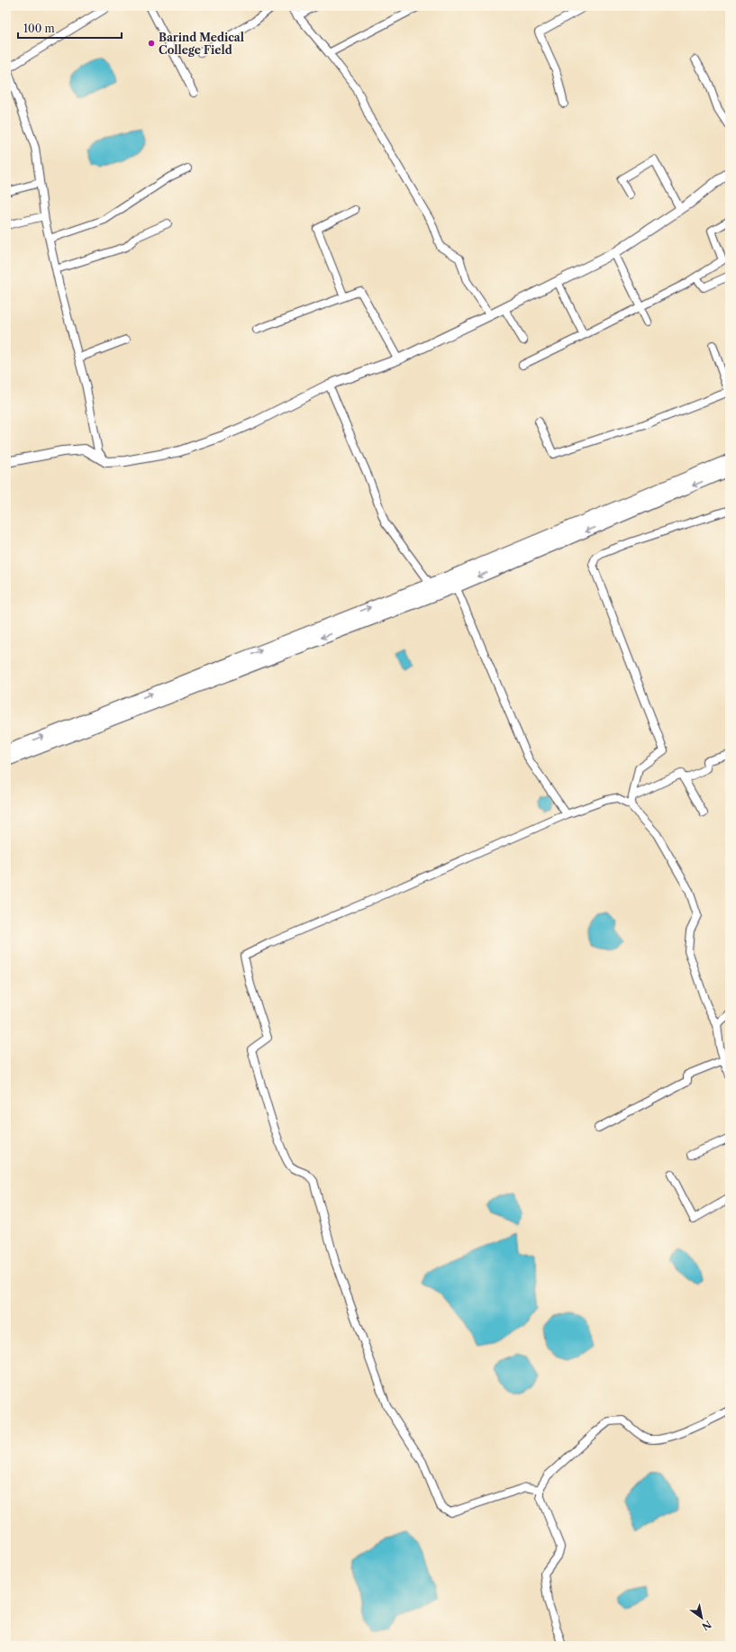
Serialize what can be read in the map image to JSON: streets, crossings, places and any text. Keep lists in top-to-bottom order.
{
  "places": ["Barind Medical College Field"],
  "scale_bar": "100 m",
  "north": "bottom right"
}
